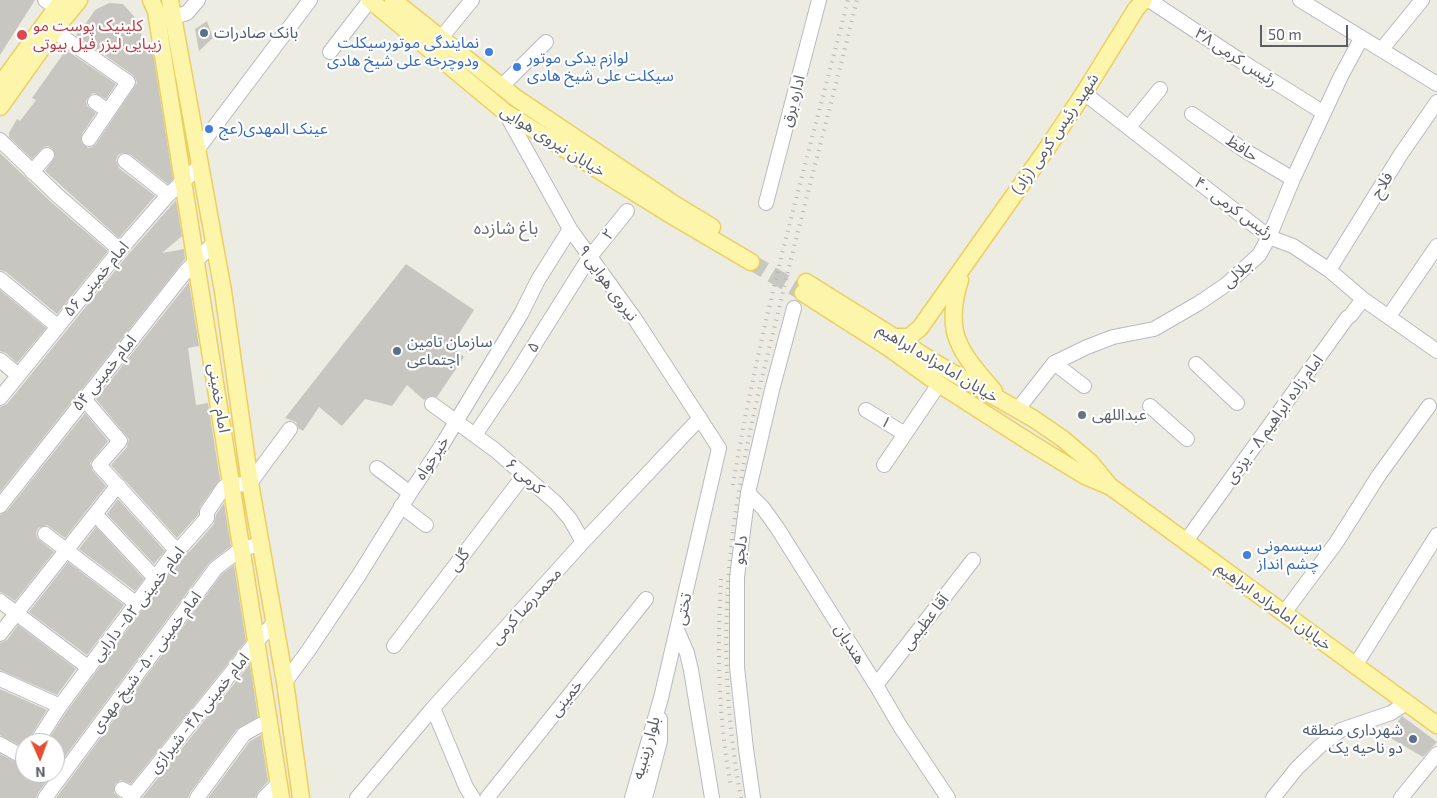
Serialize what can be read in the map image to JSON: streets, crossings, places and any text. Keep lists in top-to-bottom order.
{
  "streets": {
    "main road": [
      "شهید رئیس کرمی (زاد)",
      "خیابان نیروی هوایی",
      "خیابان امامزاده ابراهیم",
      "امام خمینی"
    ],
    "street": [
      "رئیس کرمی ۳۸",
      "اداره برق",
      "حافظ",
      "فلاح",
      "رئیس کرمی ۴۰",
      "۲",
      "جلالی",
      "امام خمینی ۵۶",
      "نیروی هوایی ۹",
      "۵",
      "امام خمینی ۵۴",
      "امام زاده ابراهیم ۸ - یزدی",
      "۱",
      "خیرخواه",
      "کرمی ۶",
      "دلجو",
      "گلی",
      "امام خمینی ۵۲- دارایی",
      "محمدرضا کرمی",
      "تختی",
      "آقا عظیمی",
      "هندیان",
      "امام خمینی ۵۰- شیخ مهدی",
      "خمینی",
      "امام خمینی ۴۸- شیرازی",
      "بلوار زینبیه"
    ]
  },
  "crossings": [
    ["رئیس کرمی ۳۸", "جلالی"],
    ["شهید رئیس کرمی (زاد)", "رئیس کرمی ۴۰"],
    ["شهید رئیس کرمی (زاد)", "خیابان امامزاده ابراهیم"],
    ["خیابان نیروی هوایی", "نیروی هوایی ۹"],
    ["حافظ", "جلالی"],
    ["فلاح", "رئیس کرمی ۴۰"],
    ["رئیس کرمی ۴۰", "جلالی"],
    ["رئیس کرمی ۴۰", "امام زاده ابراهیم ۸ - یزدی"],
    ["۲", "نیروی هوایی ۹"],
    ["۲", "۵"],
    ["جلالی", "خیابان امامزاده ابراهیم"],
    ["امام خمینی ۵۶", "امام خمینی"],
    ["نیروی هوایی ۹", "۵"],
    ["نیروی هوایی ۹", "خیرخواه"],
    ["نیروی هوایی ۹", "محمدرضا کرمی"],
    ["نیروی هوایی ۹", "تختی"],
    ["۵", "کرمی ۶"],
    ["خیابان امامزاده ابراهیم", "امام زاده ابراهیم ۸ - یزدی"],
    ["امام خمینی ۵۴", "امام خمینی"],
    ["امام خمینی", "خیرخواه"],
    ["امام خمینی", "امام خمینی ۵۲- دارایی"],
    ["امام خمینی", "امام خمینی ۵۰- شیخ مهدی"],
    ["امام خمینی", "امام خمینی ۴۸- شیرازی"],
    ["خیرخواه", "کرمی ۶"],
    ["کرمی ۶", "گلی"],
    ["کرمی ۶", "محمدرضا کرمی"],
    ["دلجو", "هندیان"],
    ["تختی", "بلوار زینبیه"],
    ["آقا عظیمی", "هندیان"]
  ],
  "districts": ["باغ شازده"],
  "places": [
    "بانک صادرات",
    "کلینیک پوست مو زیبایی لیزر فیل بیوتی",
    "نمایندگی موتورسیکلت ودوچرخه علی شیخ هادی",
    "لوازم یدکی موتور سیکلت علی شیخ هادی",
    "عینک المهدی(عج",
    "سازمان تامین اجتماعی",
    "عبداللهی",
    "سیسمونی چشم انداز",
    "شهرداری منطقه دو ناحیه یک"
  ],
  "scale_bar": "50 m",
  "north": "bottom"
}
